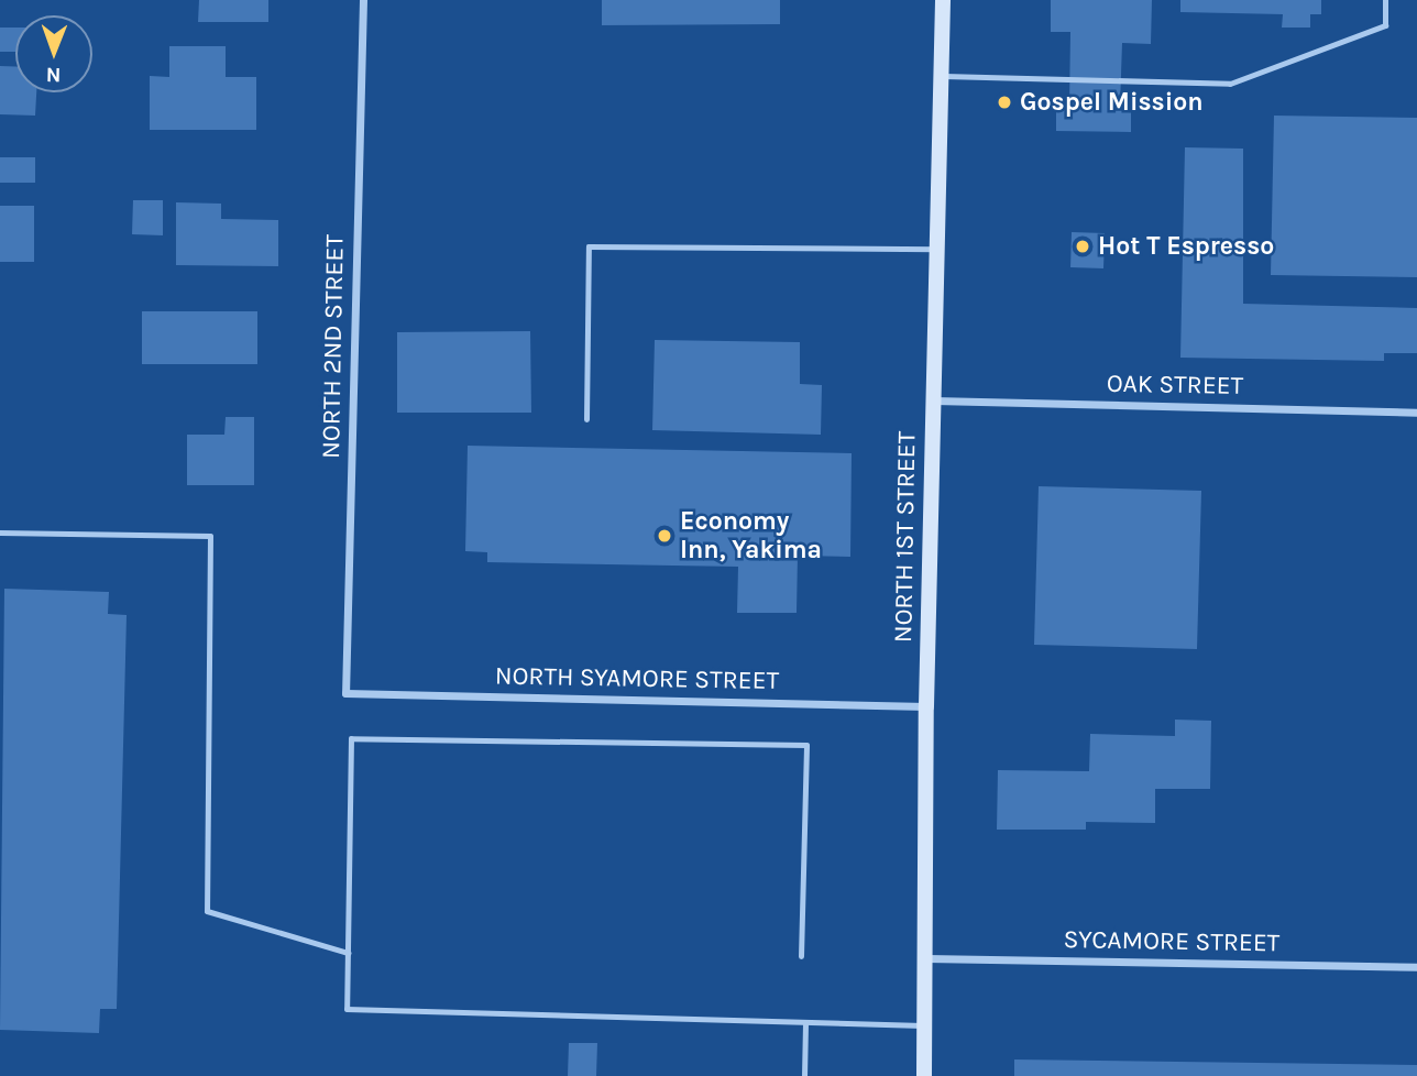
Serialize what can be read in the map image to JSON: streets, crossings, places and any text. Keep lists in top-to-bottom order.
{
  "streets": {
    "main road": ["NORTH 1ST STREET"],
    "street": [
      "NORTH 2ND STREET",
      "OAK STREET",
      "NORTH SYAMORE STREET",
      "SYCAMORE STREET"
    ]
  },
  "crossings": [
    ["NORTH 2ND STREET", "NORTH SYAMORE STREET"],
    ["OAK STREET", "NORTH 1ST STREET"],
    ["NORTH 1ST STREET", "NORTH SYAMORE STREET"],
    ["NORTH 1ST STREET", "SYCAMORE STREET"]
  ],
  "places": ["Gospel Mission", "Hot T Espresso", "Economy Inn, Yakima"],
  "north": "bottom"
}
